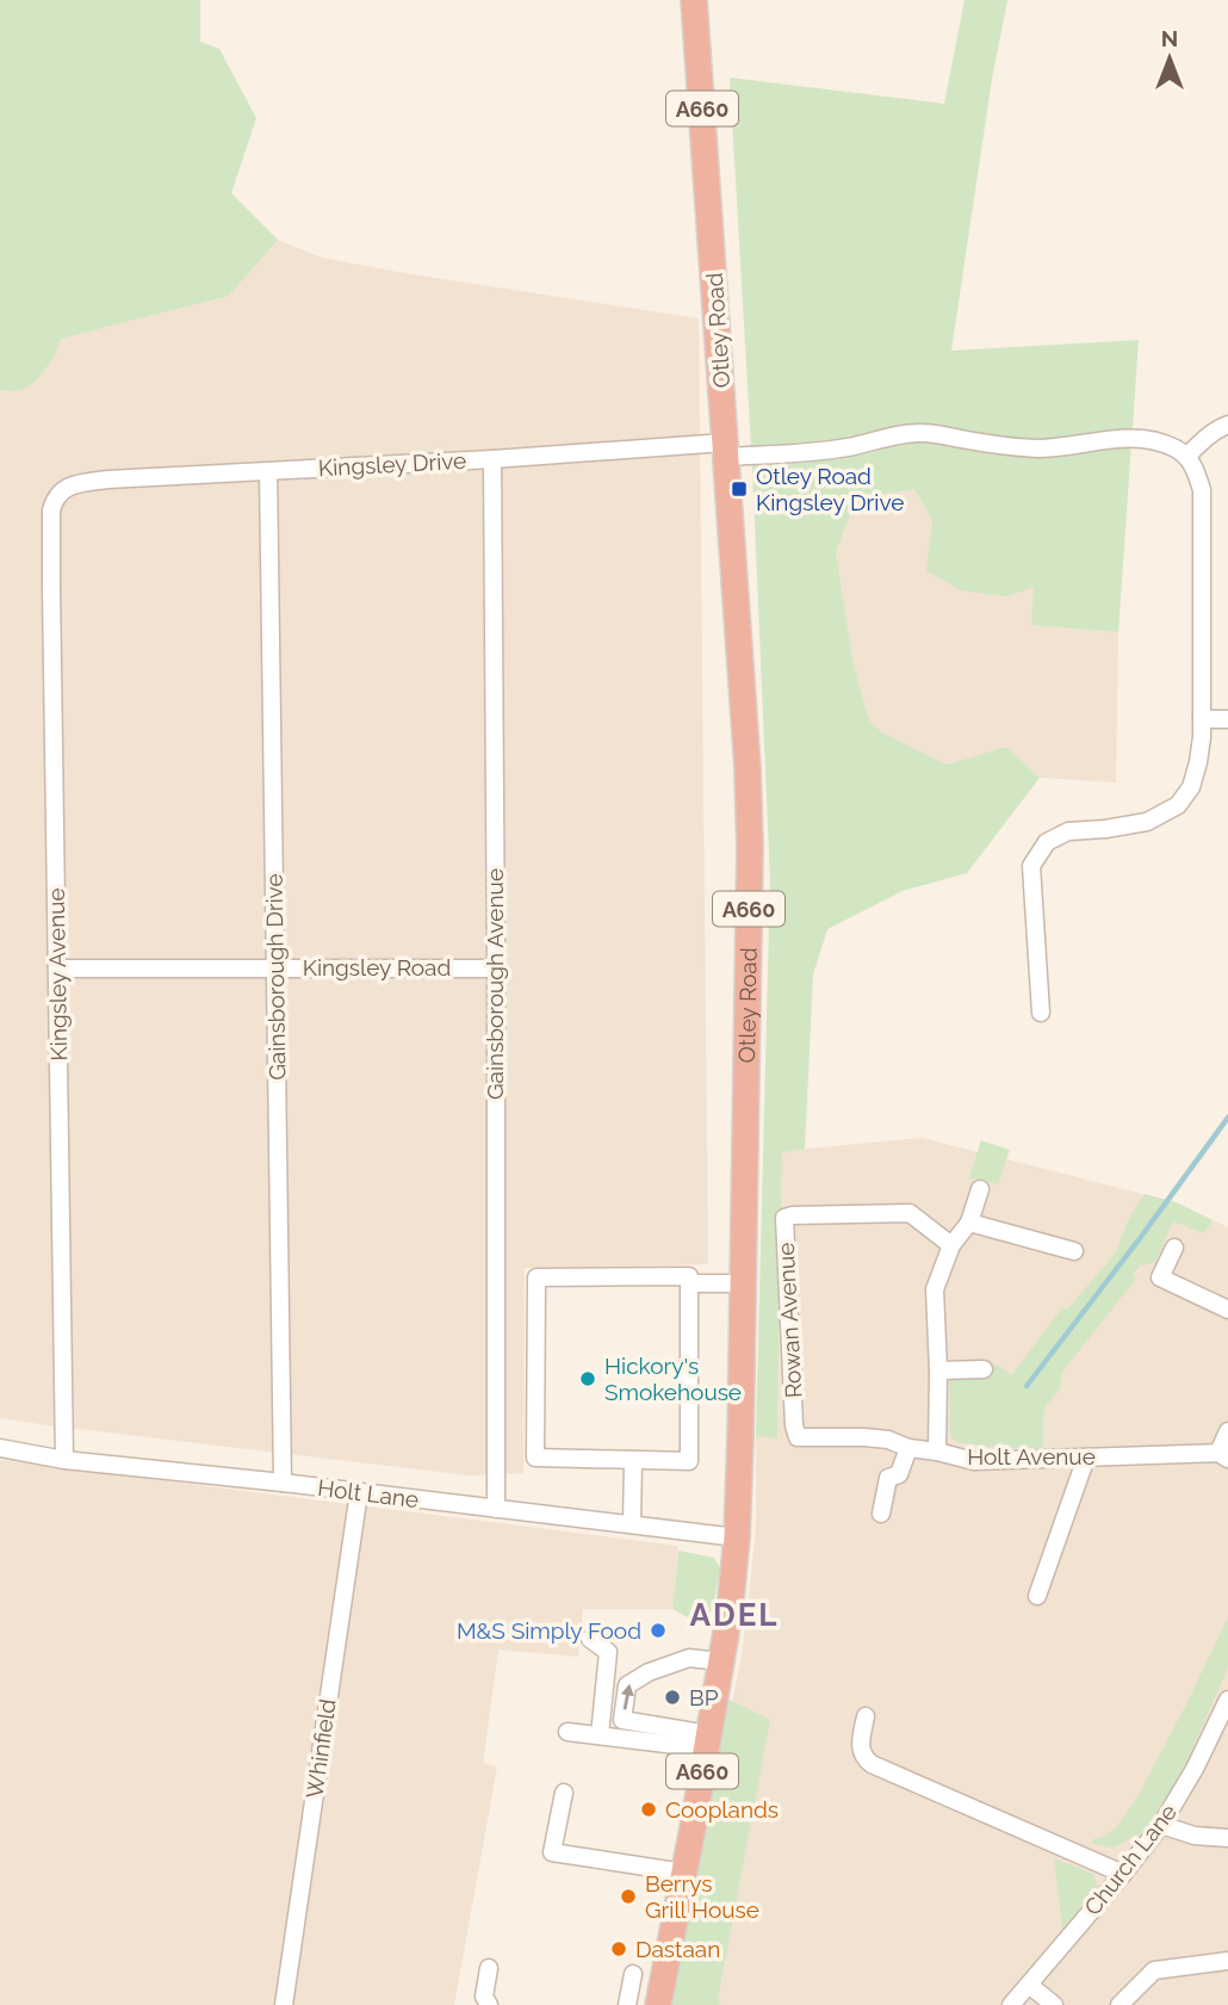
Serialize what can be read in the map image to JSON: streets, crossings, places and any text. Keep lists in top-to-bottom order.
{
  "streets": {
    "highway": ["A660", "Otley Road"],
    "street": [
      "Kingsley Drive",
      "Kingsley Road",
      "Kingsley Avenue",
      "Gainsborough Drive",
      "Gainsborough Avenue",
      "Rowan Avenue",
      "Holt Avenue",
      "Holt Lane",
      "Whinfield",
      "Church Lane"
    ]
  },
  "crossings": [
    ["Otley Road", "Kingsley Drive"],
    ["Otley Road", "Holt Lane"],
    ["Kingsley Drive", "Kingsley Avenue"],
    ["Kingsley Drive", "Gainsborough Drive"],
    ["Kingsley Drive", "Gainsborough Avenue"],
    ["Kingsley Road", "Kingsley Avenue"],
    ["Kingsley Road", "Gainsborough Drive"],
    ["Kingsley Road", "Gainsborough Avenue"],
    ["Kingsley Avenue", "Holt Lane"],
    ["Gainsborough Drive", "Holt Lane"],
    ["Gainsborough Avenue", "Holt Lane"],
    ["Rowan Avenue", "Holt Avenue"],
    ["Holt Lane", "Whinfield"]
  ],
  "districts": ["ADEL"],
  "places": {
    "transit": ["Otley Road Kingsley Drive"],
    "other": [
      "Hickory's Smokehouse",
      "M&S Simply Food",
      "BP",
      "Cooplands",
      "Berrys Grill House",
      "Dastaan"
    ]
  },
  "north": "top"
}
